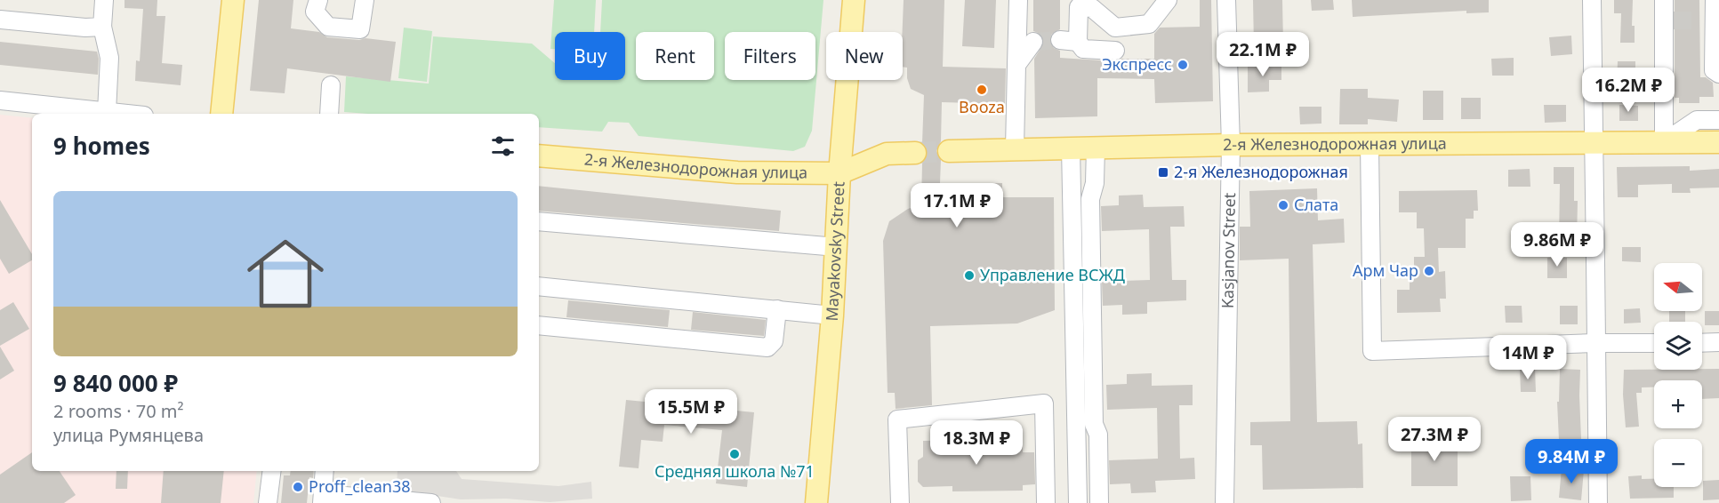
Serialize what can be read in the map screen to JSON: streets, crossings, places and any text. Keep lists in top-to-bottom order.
{
  "streets": {
    "main road": ["2-я Железнодорожная улица", "Mayakovsky Street"],
    "street": ["Kasjanov Street"]
  },
  "crossings": [
    ["2-я Железнодорожная улица", "Mayakovsky Street"],
    ["2-я Железнодорожная улица", "Kasjanov Street"]
  ],
  "places": {
    "other": [
      "Экспресс",
      "Booza",
      "Слата",
      "Арм Чар",
      "Управление ВСЖД",
      "Средняя школа №71",
      "Proff_clean38"
    ],
    "transit": ["2-я Железнодорожная"]
  },
  "north": "left",
  "page": {
    "price": [
      "22.1M ₽",
      "16.2M ₽",
      "17.1M ₽",
      "9.86M ₽",
      "14M ₽",
      "15.5M ₽",
      "27.3M ₽",
      "18.3M ₽",
      "9.84M ₽"
    ],
    "chip": [
      "Buy",
      "Rent",
      "Filters",
      "New"
    ],
    "heading": "9 homes",
    "list": [
      {
        "name": "9 840 000 ₽",
        "note": "2 rooms · 70 m² · улица Румянцева"
      }
    ],
    "map_buttons": ["+", "−"]
  }
}
